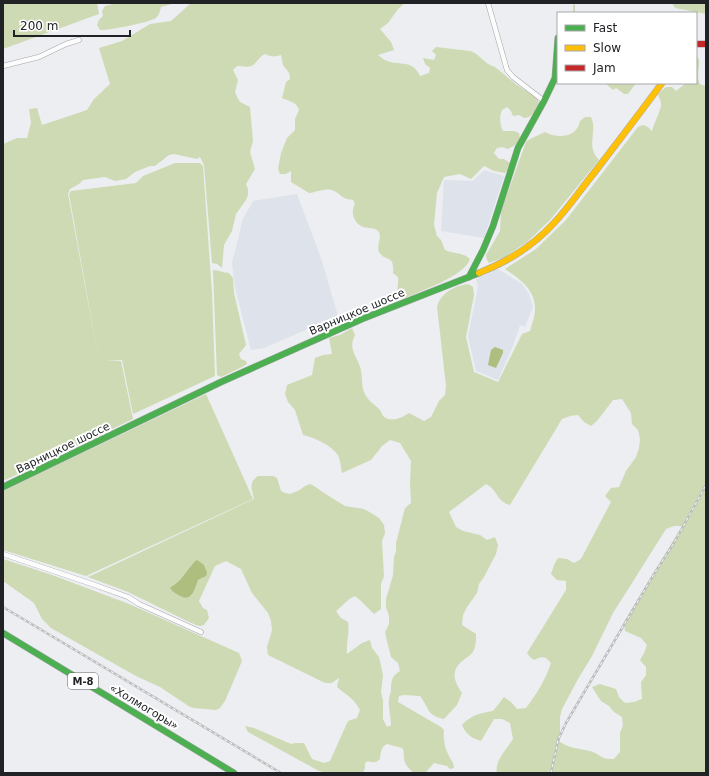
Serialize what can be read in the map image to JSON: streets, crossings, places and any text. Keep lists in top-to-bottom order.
{
  "streets": {
    "main road": ["Варницкое шоссе", "М-8", "«Холмогоры»"]
  },
  "legend": ["Fast", "Slow", "Jam"],
  "scale_bar": "200 m"
}
